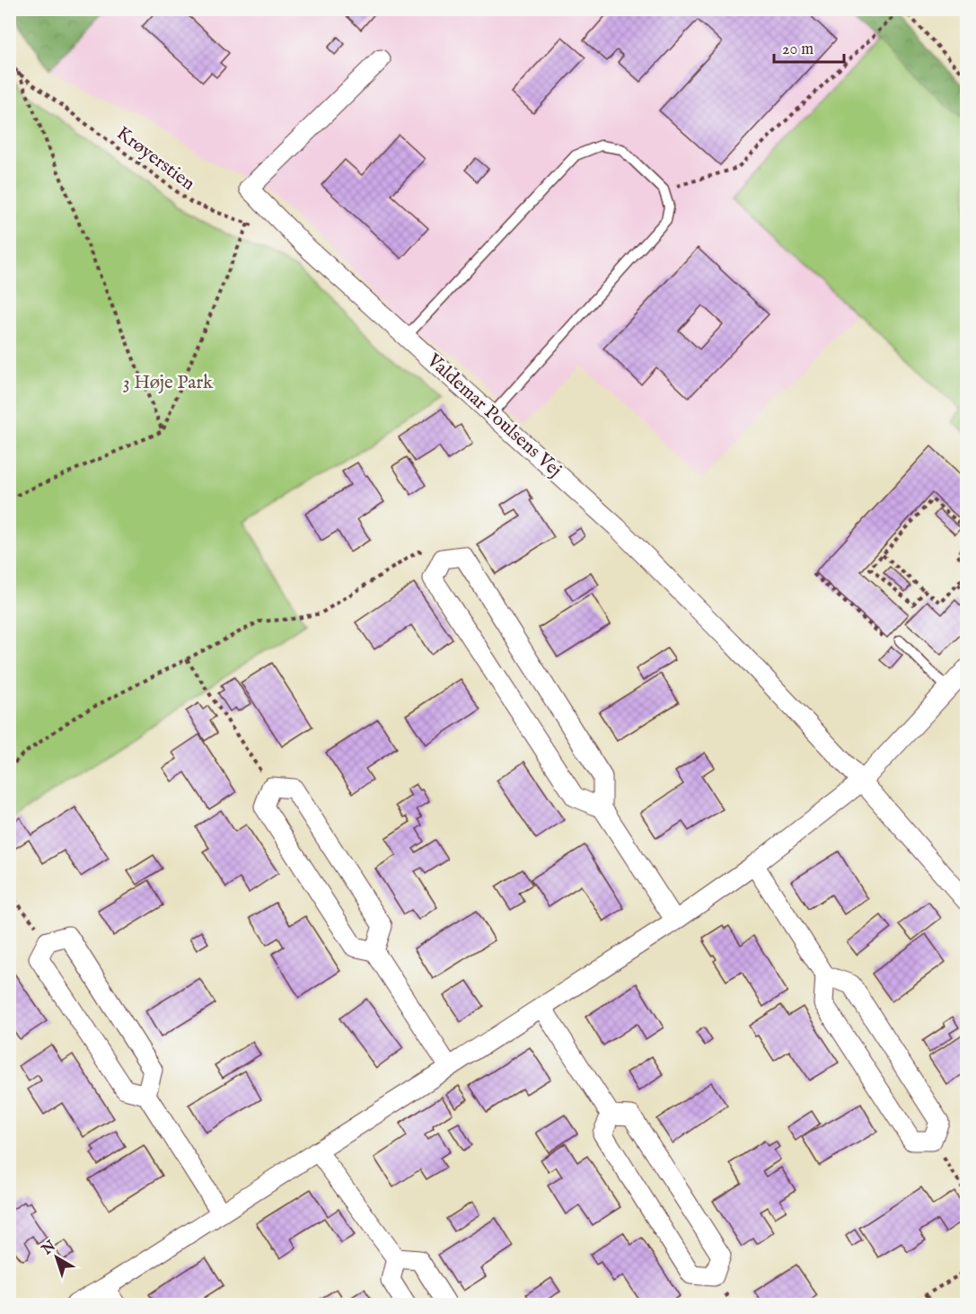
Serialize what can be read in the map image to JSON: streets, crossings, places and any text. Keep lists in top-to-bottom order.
{
  "streets": {
    "street": ["Valdemar Poulsens Vej"],
    "path": ["Krøyerstien"]
  },
  "parks": ["3 Høje Park"],
  "scale_bar": "20 m",
  "north": "top left"
}
